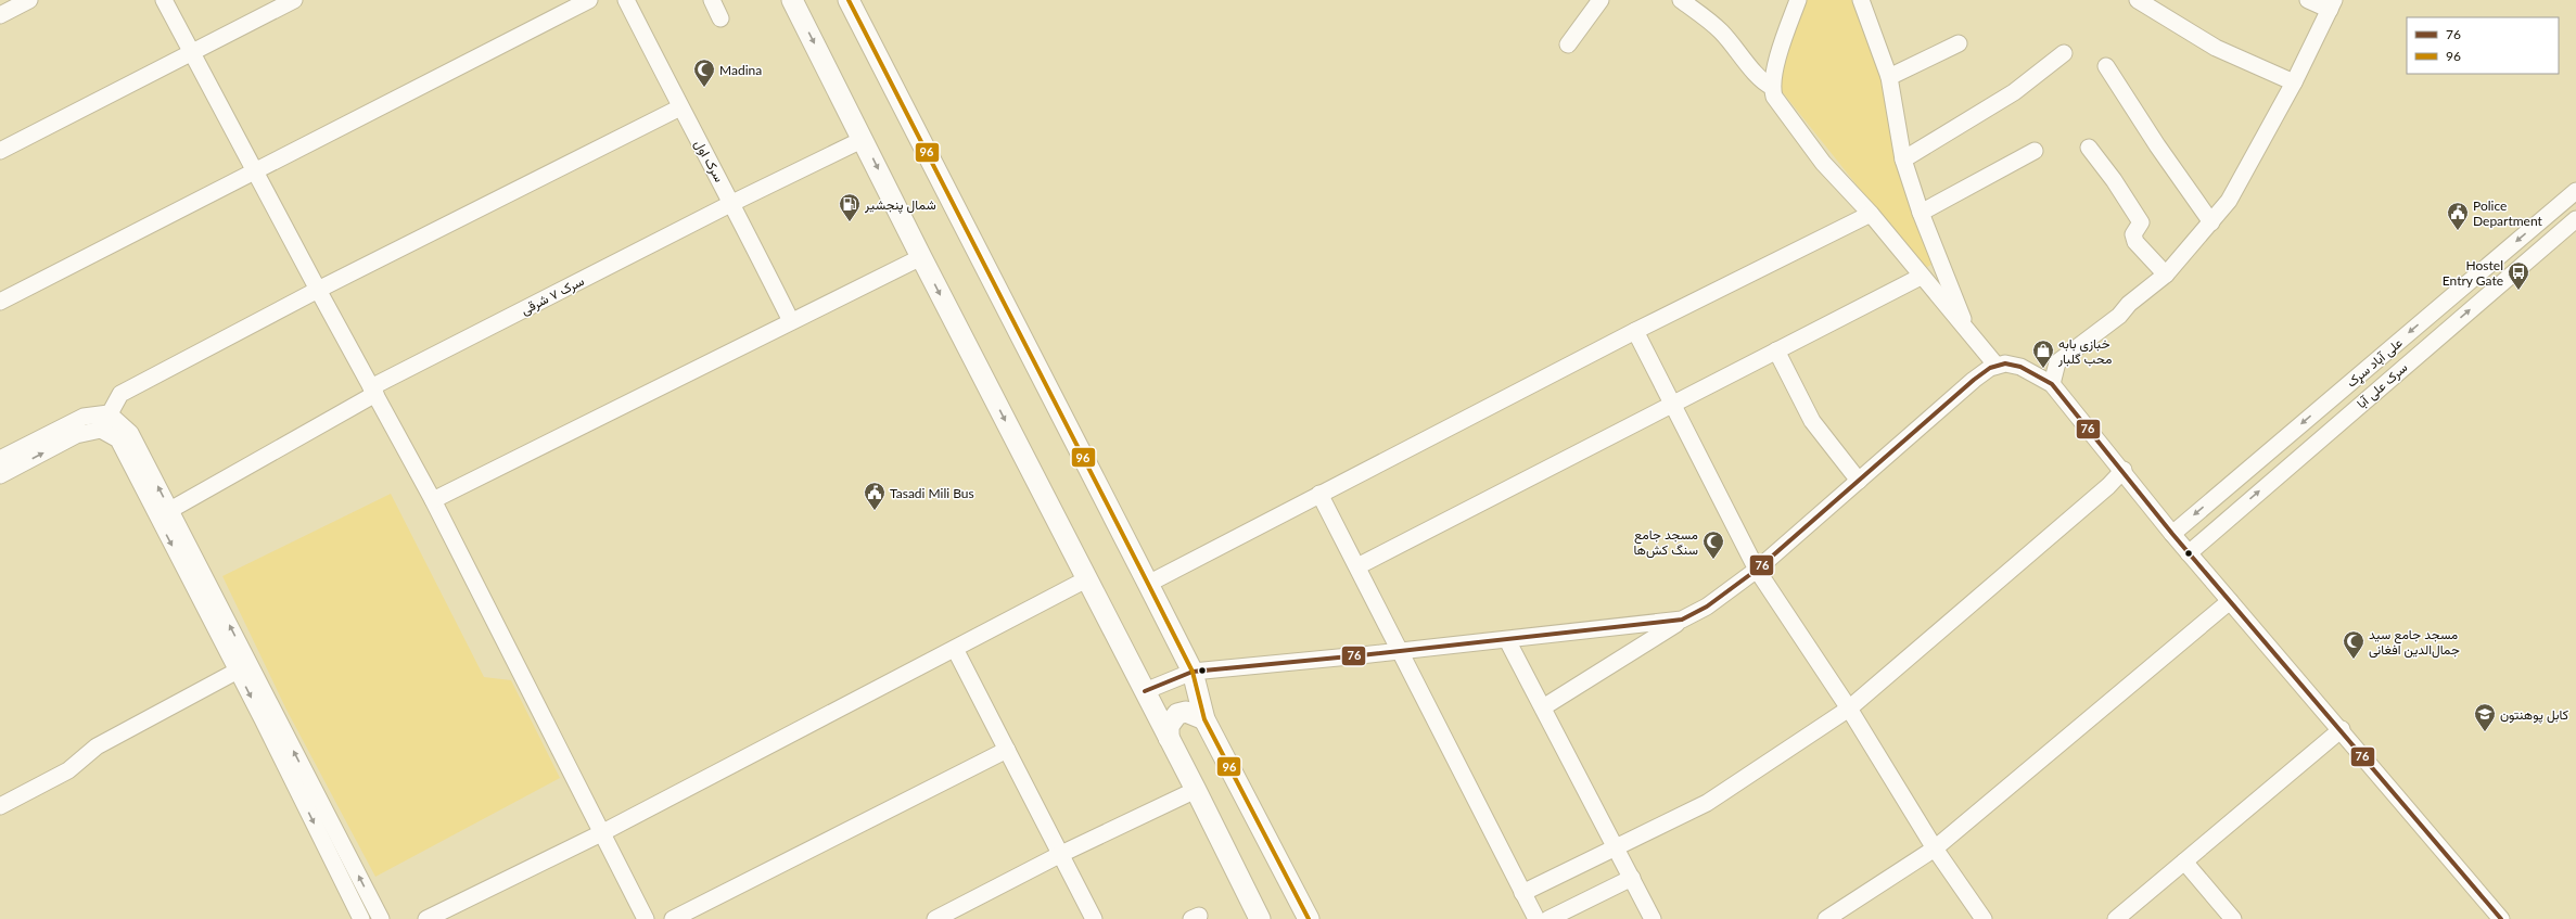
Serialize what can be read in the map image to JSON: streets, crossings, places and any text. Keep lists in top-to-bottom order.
{
  "streets": {
    "street": [
      "سرک‌ اول",
      "سرک ۷ شرقی",
      "علی آباد سړک",
      "سرک علی آبا"
    ]
  },
  "crossings": [
    ["سرک‌ اول", "سرک ۷ شرقی"]
  ],
  "one_way": ["علی آباد سړک", "سرک علی آبا"],
  "places": {
    "mosque": ["Madina", "مسجد جامع سنگ کش‌ها", "مسجد جامع سید جمال‌الدین افغانی"],
    "fuel station": ["شمال پنجشیر"],
    "public building": ["Police Department", "Tasadi Mili Bus"],
    "bus stop": ["Hostel Entry Gate"],
    "shop": ["خبازی بابه محب گلبار"],
    "school or university": ["کابل پوهنتون"]
  },
  "lines": ["transit line 96", "transit line 76"],
  "legend": ["76", "96"]
}
